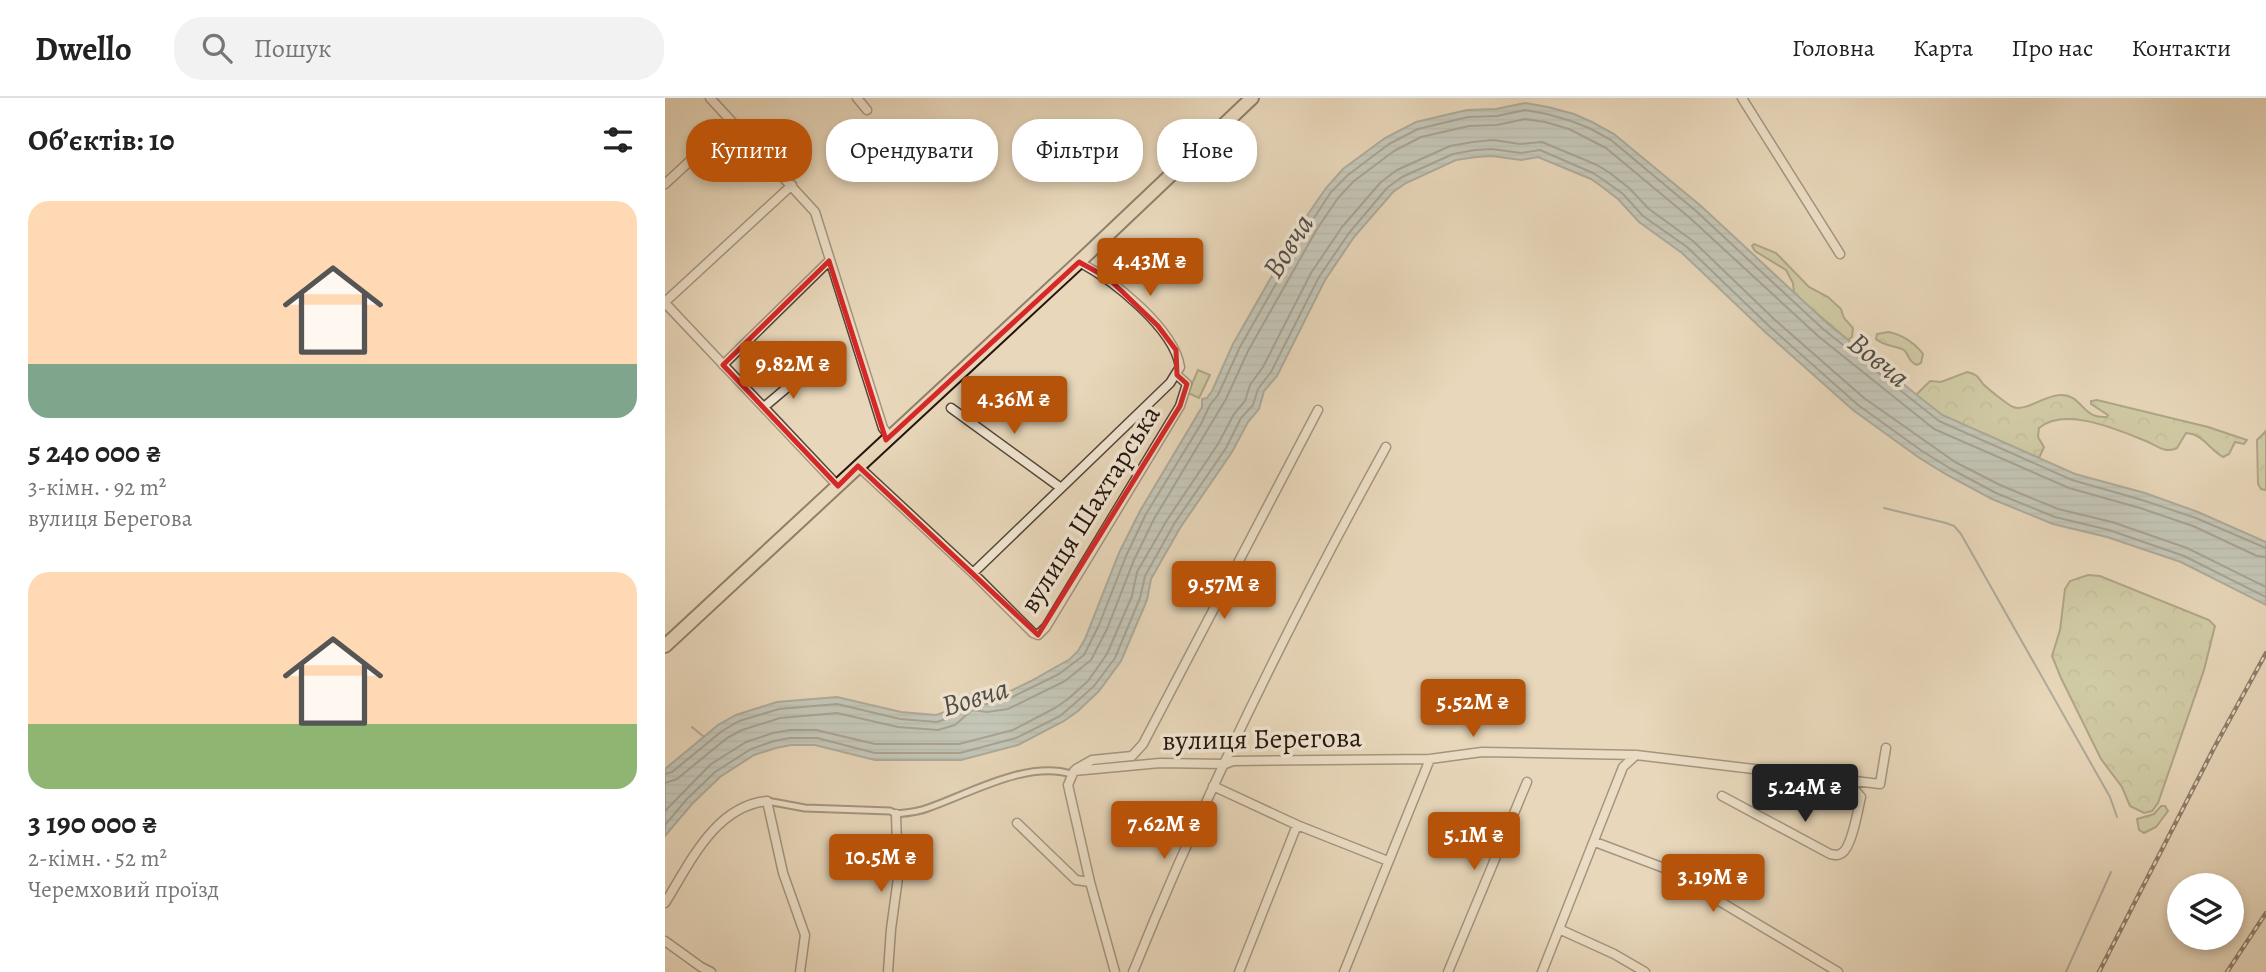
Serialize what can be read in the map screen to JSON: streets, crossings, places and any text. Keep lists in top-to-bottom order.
{
  "streets": {
    "street": ["вулиця Шахтарська", "вулиця Берегова"]
  },
  "water": ["Вовча"],
  "page": {
    "header": "Dwello",
    "search": "Пошук",
    "nav": [
      "Головна",
      "Карта",
      "Про нас",
      "Контакти"
    ],
    "heading": "Об’єктів: 10",
    "chip": [
      "Купити",
      "Орендувати",
      "Фільтри",
      "Нове"
    ],
    "list": [
      {
        "name": "5 240 000 ₴",
        "note": "3-кімн. · 92 m² · вулиця Берегова"
      },
      {
        "name": "3 190 000 ₴",
        "note": "2-кімн. · 52 m² · Черемховий проїзд"
      }
    ],
    "price": [
      "4.43M ₴",
      "9.82M ₴",
      "4.36M ₴",
      "9.57M ₴",
      "5.52M ₴",
      "5.24M ₴",
      "7.62M ₴",
      "5.1M ₴",
      "10.5M ₴",
      "3.19M ₴"
    ]
  }
}
